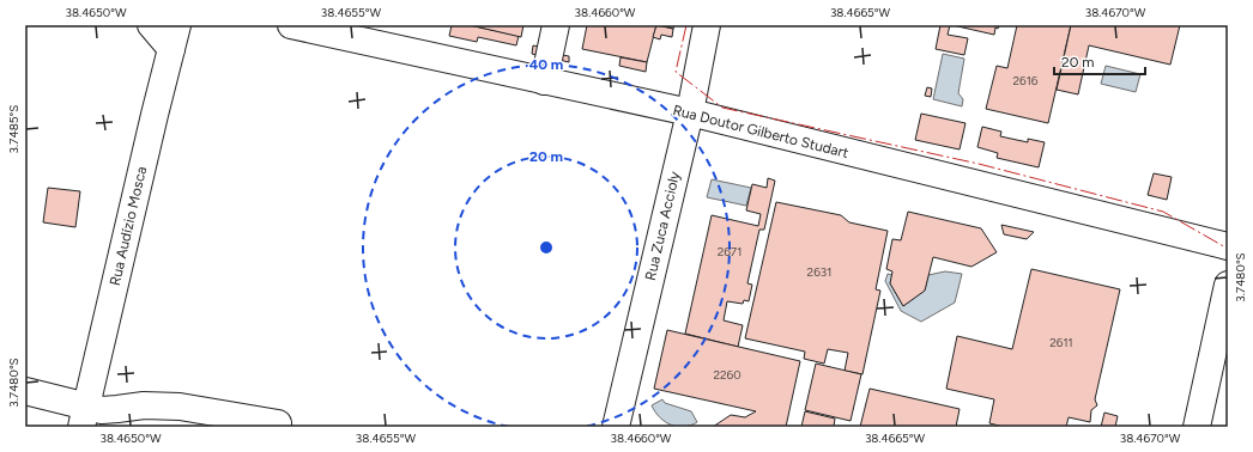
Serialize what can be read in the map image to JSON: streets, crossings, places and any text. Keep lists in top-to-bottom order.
{
  "streets": {
    "street": ["Rua Doutor Gilberto Studart", "Rua Audízio Mosca", "Rua Zuca Accioly"]
  },
  "crossings": [
    ["Rua Doutor Gilberto Studart", "Rua Zuca Accioly"]
  ],
  "house_numbers": [
    "2616",
    "2671",
    "2631",
    "2611",
    "2260"
  ],
  "scale_bar": "20 m",
  "coordinates": [
    "38.4650°W",
    "38.4655°W",
    "38.4660°W",
    "38.4665°W",
    "38.4670°W",
    "3.7485°S",
    "3.7480°S"
  ],
  "rings": ["40 m", "20 m"]
}
